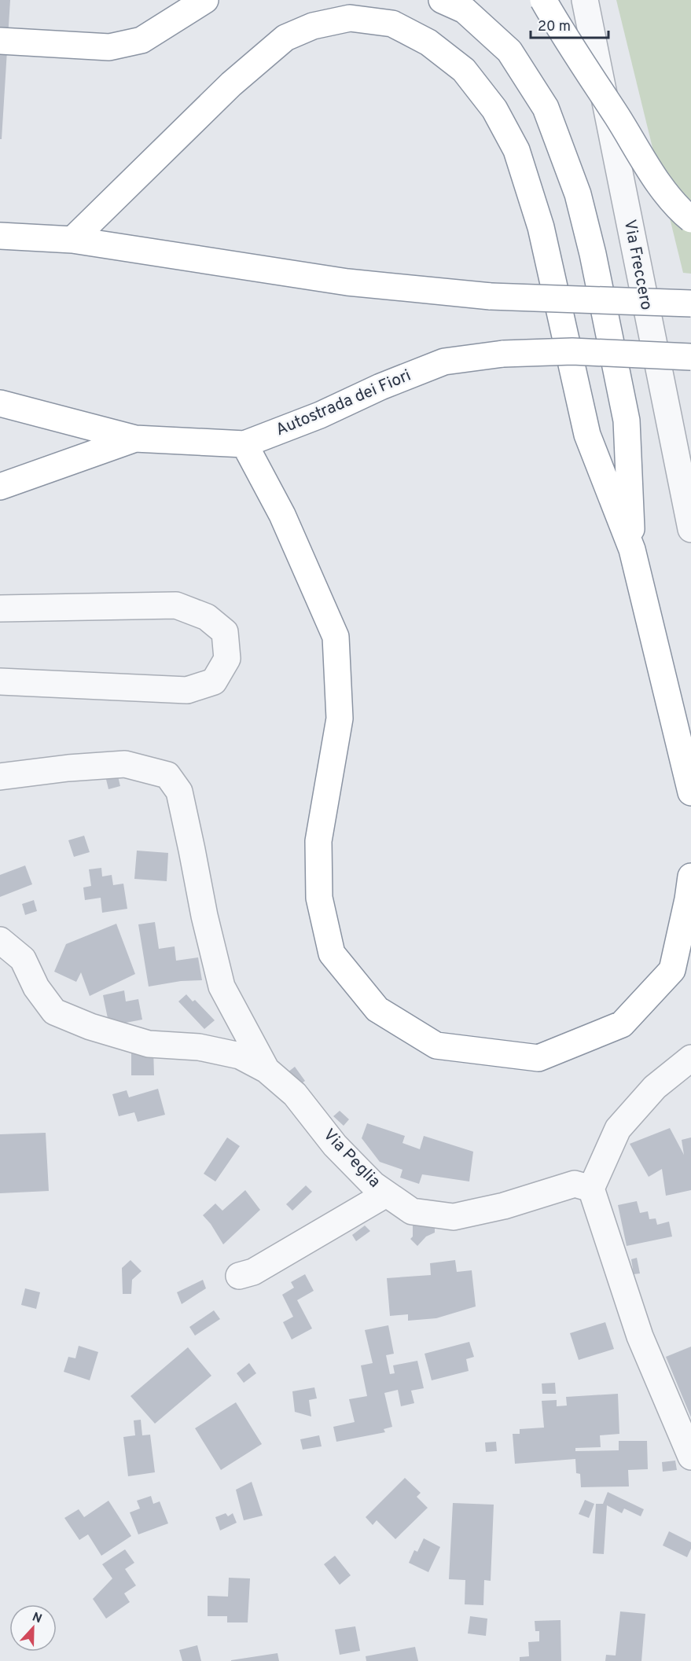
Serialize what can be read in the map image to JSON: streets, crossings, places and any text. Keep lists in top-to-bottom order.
{
  "streets": {
    "highway": ["Autostrada dei Fiori"],
    "street": ["Via Freccero", "Via Peglia"]
  },
  "scale_bar": "20 m",
  "north": "top"
}
